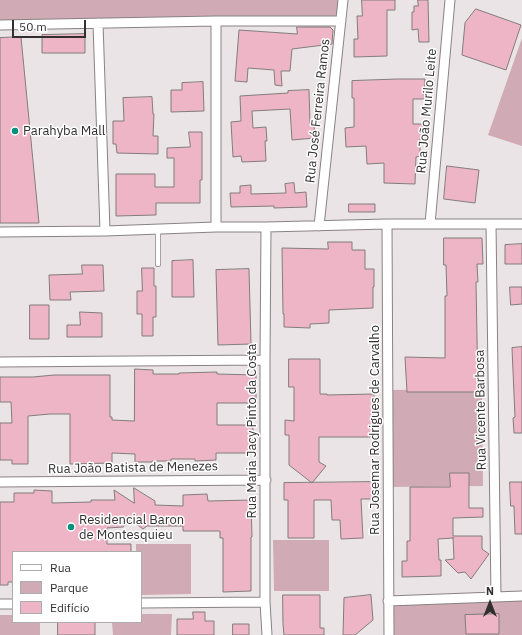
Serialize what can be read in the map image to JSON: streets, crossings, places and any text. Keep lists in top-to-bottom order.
{
  "streets": {
    "street": [
      "Rua José Ferreira Ramos",
      "Rua João Murilo Leite",
      "Rua Vicente Barbosa",
      "Rua Josemar Rodrigues de Carvalho",
      "Rua Maria Jacy Pinto da Costa",
      "Rua João Batista de Menezes"
    ]
  },
  "crossings": [
    ["Rua Maria Jacy Pinto da Costa", "Rua João Batista de Menezes"]
  ],
  "places": ["Parahyba Mall", "Residencial Baron de Montesquieu"],
  "legend": ["Rua", "Parque", "Edifício"],
  "scale_bar": "50 m",
  "north": "top"
}
